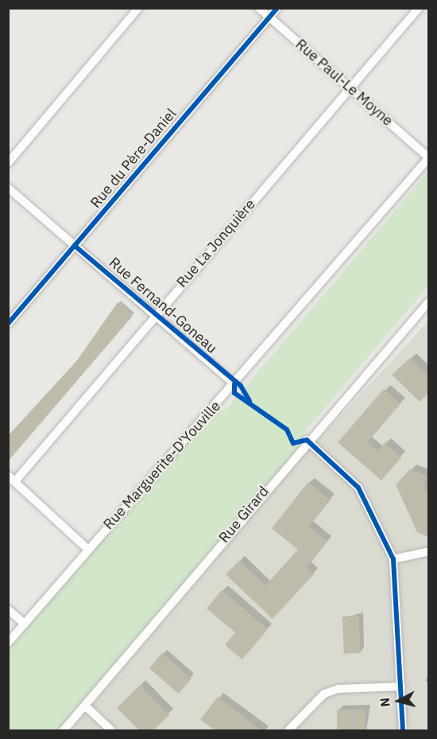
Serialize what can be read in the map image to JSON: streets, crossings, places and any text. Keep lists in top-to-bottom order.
{
  "streets": {
    "street": [
      "Rue Paul-Le Moyne",
      "Rue du Père-Daniel",
      "Rue La Jonquière",
      "Rue Fernand-Goneau",
      "Rue Marguerite-D'Youville",
      "Rue Girard"
    ]
  },
  "crossings": [
    ["Rue Paul-Le Moyne", "Rue du Père-Daniel"],
    ["Rue Paul-Le Moyne", "Rue La Jonquière"],
    ["Rue Paul-Le Moyne", "Rue Marguerite-D'Youville"],
    ["Rue du Père-Daniel", "Rue Fernand-Goneau"],
    ["Rue La Jonquière", "Rue Fernand-Goneau"],
    ["Rue Fernand-Goneau", "Rue Marguerite-D'Youville"]
  ],
  "north": "left"
}
